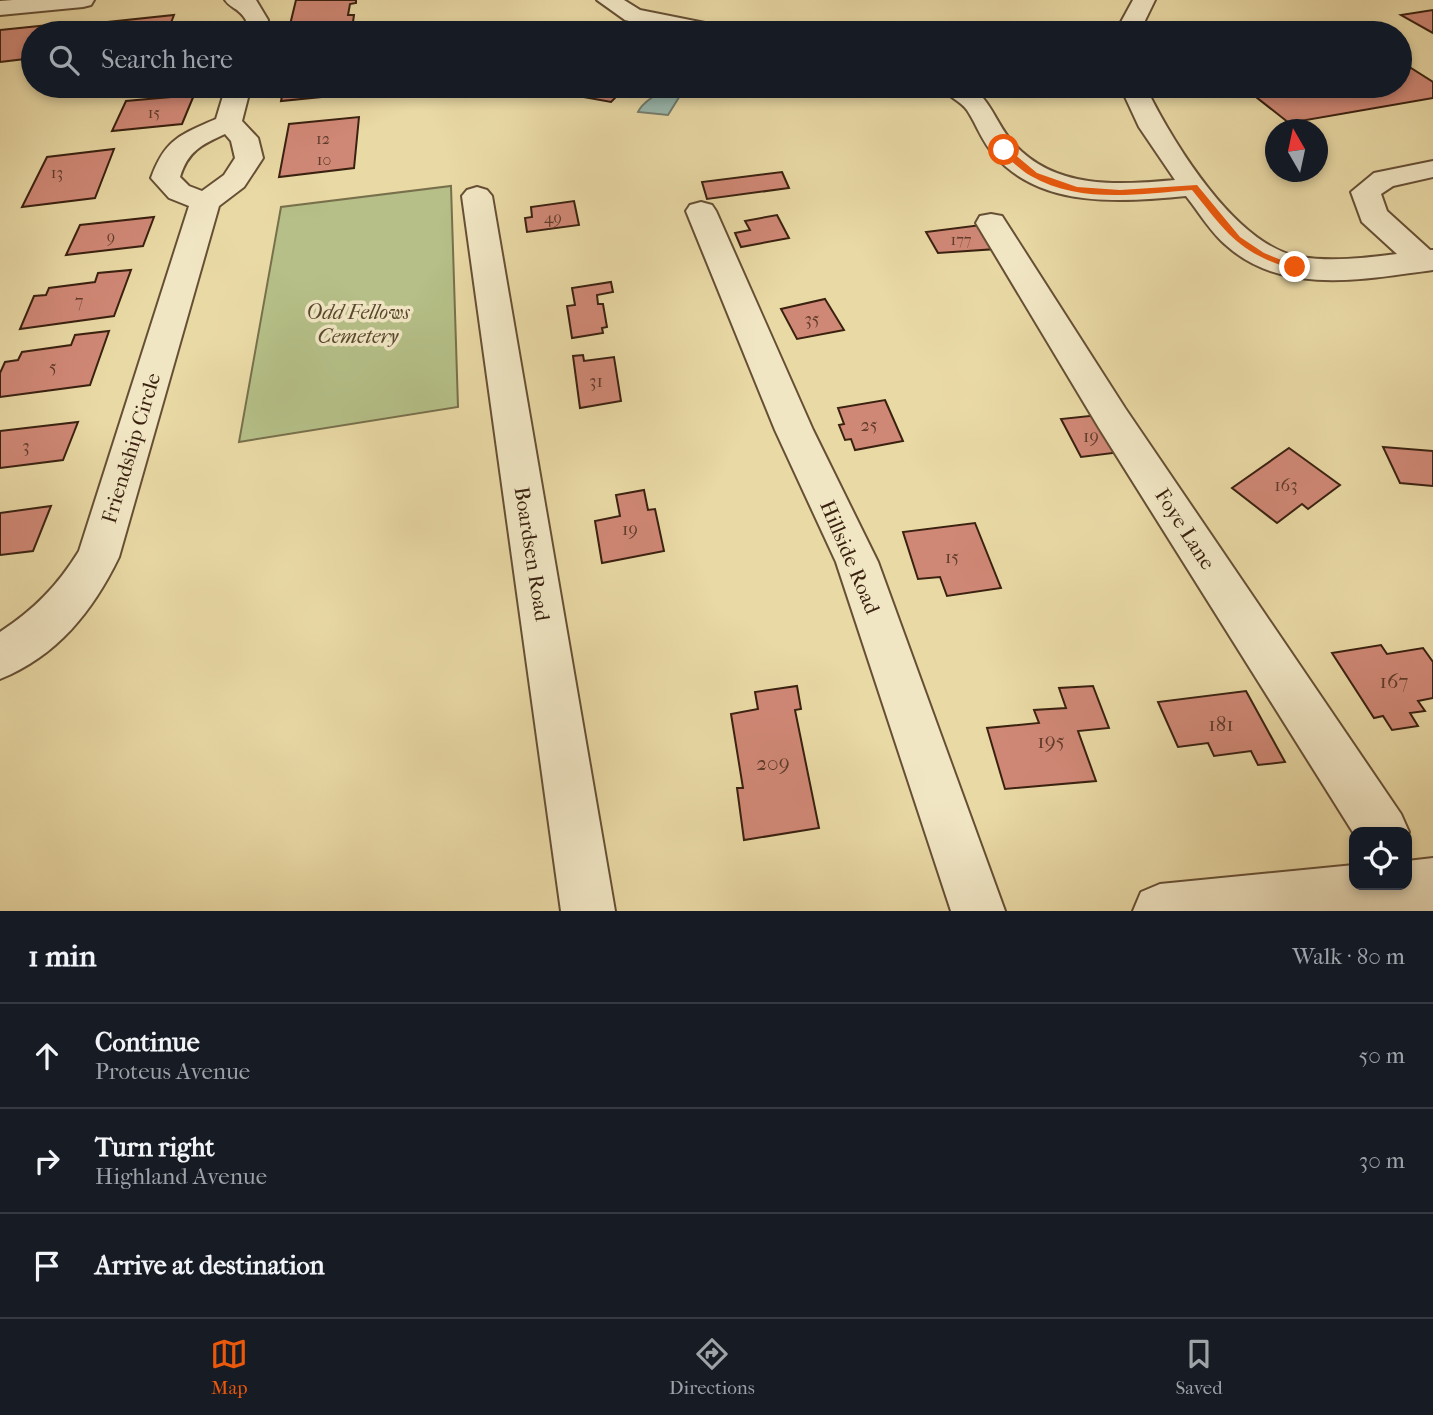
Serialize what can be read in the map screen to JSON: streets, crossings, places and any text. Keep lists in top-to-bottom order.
{
  "streets": {
    "street": [
      "Friendship Circle",
      "Foye Lane",
      "Boardsen Road",
      "Hillside Road"
    ]
  },
  "parks": ["Odd Fellows Cemetery"],
  "house_numbers": [
    "15",
    "12",
    "10",
    "13",
    "49",
    "9",
    "177",
    "7",
    "35",
    "5",
    "31",
    "25",
    "19",
    "3",
    "163",
    "19",
    "15",
    "167",
    "181",
    "195",
    "209"
  ],
  "north": "top",
  "page": {
    "search": "Search here",
    "heading": ["1 min", "Walk · 80 m"],
    "list": [
      ["Continue", "Proteus Avenue", "50 m"],
      ["Turn right", "Highland Avenue", "30 m"],
      "Arrive at destination"
    ],
    "nav": ["Map", "Directions", "Saved"]
  }
}
